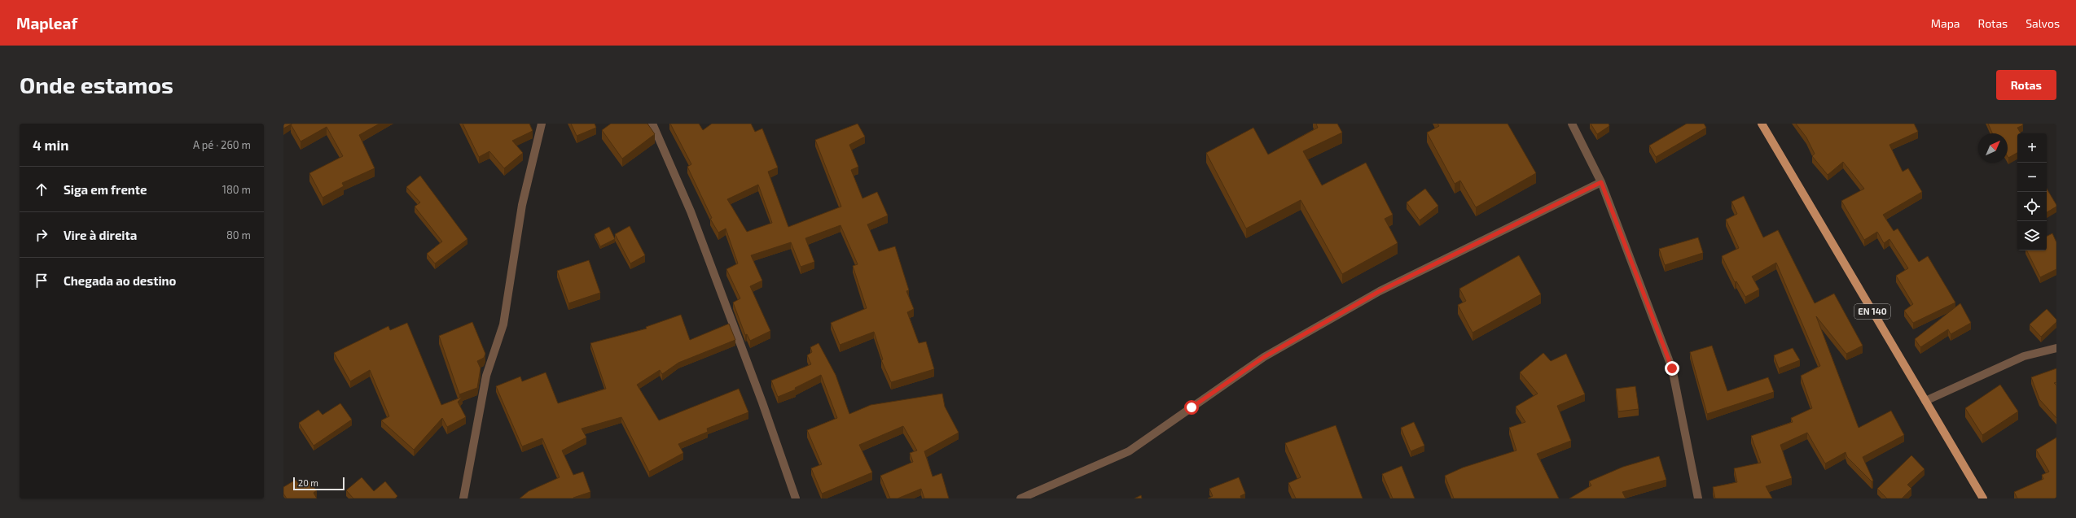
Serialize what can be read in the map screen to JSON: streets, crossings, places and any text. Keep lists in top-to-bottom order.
{
  "streets": {
    "main road": ["EN 140"]
  },
  "scale_bar": "20 m",
  "north": "top right",
  "page": {
    "header": "Mapleaf",
    "nav": ["Mapa", "Rotas", "Salvos"],
    "buttons": "Rotas",
    "title": "Onde estamos",
    "heading": ["4 min", "A pé · 260 m"],
    "map_buttons": ["+", "−"],
    "list": [
      ["Siga em frente", "180 m"],
      ["Vire à direita", "80 m"],
      "Chegada ao destino"
    ],
    "scale": "20 m"
  }
}
